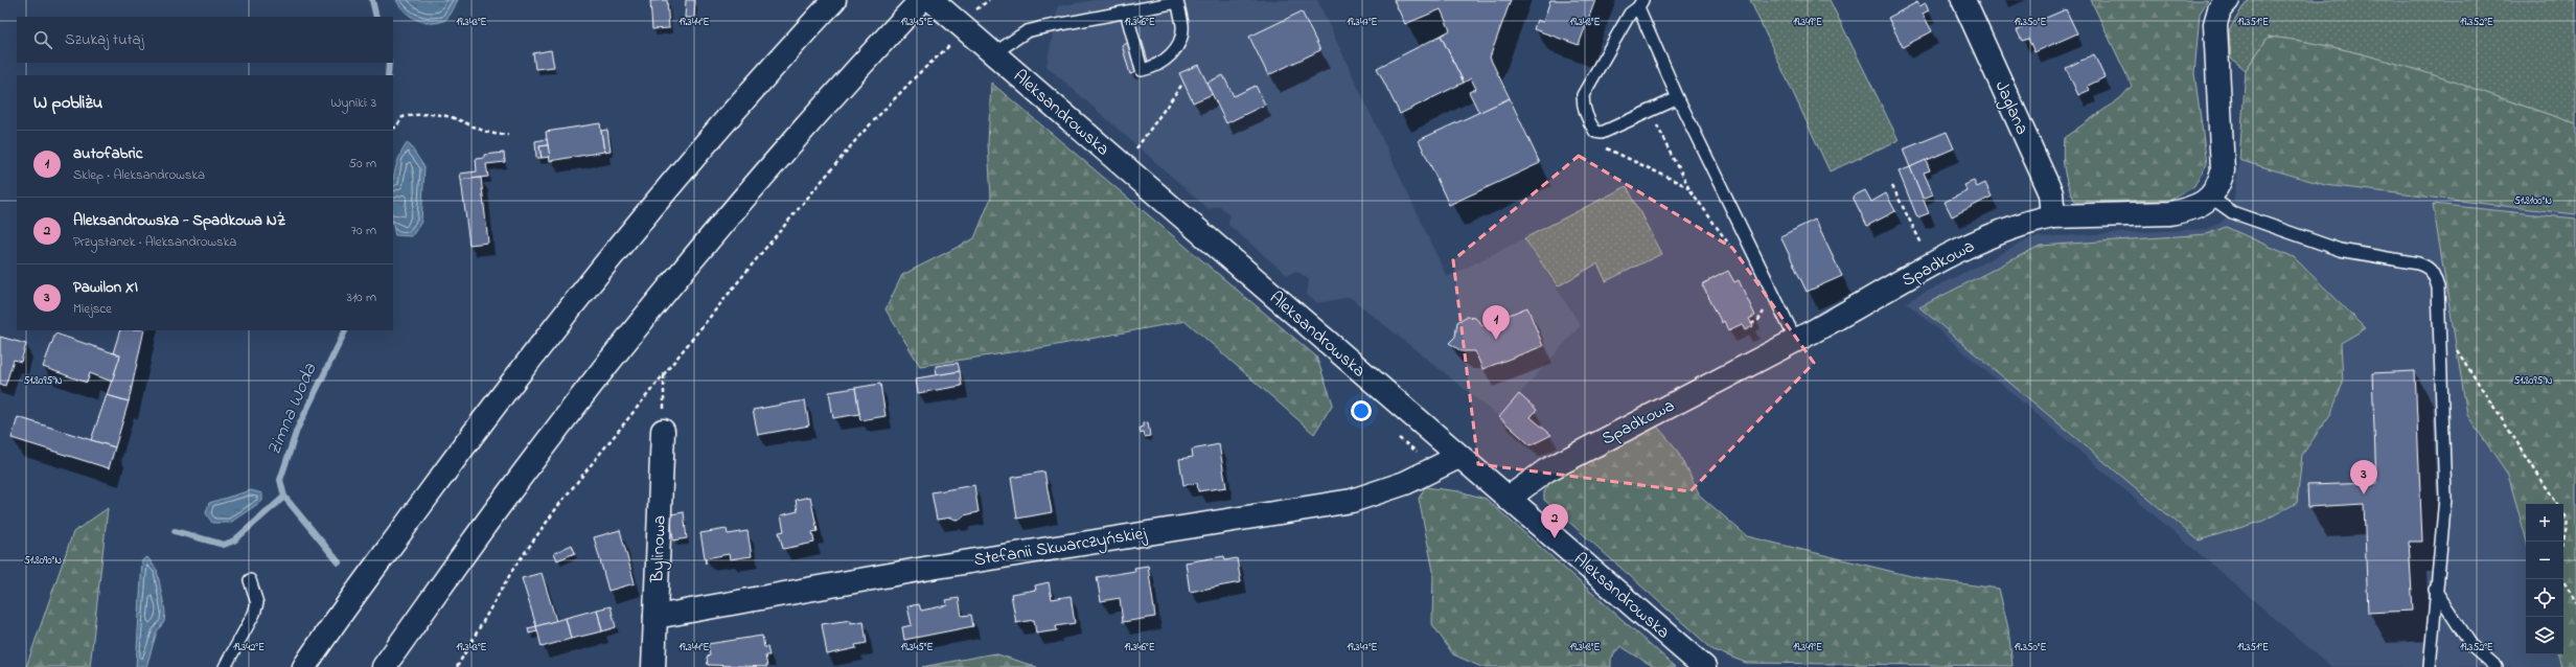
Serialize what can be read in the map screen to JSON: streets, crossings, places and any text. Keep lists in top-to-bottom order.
{
  "streets": {
    "main road": [
      "Jaglana",
      "Aleksandrowska",
      "Spadkowa",
      "Stefanii Skwarczyńskiej",
      "Bylinowa"
    ]
  },
  "crossings": [
    ["Jaglana", "Spadkowa"],
    ["Aleksandrowska", "Spadkowa"],
    ["Aleksandrowska", "Stefanii Skwarczyńskiej"],
    ["Stefanii Skwarczyńskiej", "Bylinowa"]
  ],
  "water": ["Zimna Woda"],
  "page": {
    "search": "Szukaj tutaj",
    "heading": ["W pobliżu", "Wyniki: 3"],
    "list": [
      {
        "mark": "1",
        "name": "autofabric",
        "note": "Sklep · Aleksandrowska",
        "value": "50 m"
      },
      {
        "mark": "2",
        "name": "Aleksandrowska - Spadkowa NŻ",
        "note": "Przystanek · Aleksandrowska",
        "value": "70 m"
      },
      {
        "mark": "3",
        "name": "Pawilon XI",
        "note": "Miejsce",
        "value": "310 m"
      }
    ],
    "pins": ["1", "3", "2"],
    "map_buttons": ["+", "−"]
  },
  "coordinates": [
    "19.343°E",
    "19.344°E",
    "19.345°E",
    "19.346°E",
    "19.347°E",
    "19.348°E",
    "19.349°E",
    "19.350°E",
    "19.351°E",
    "19.352°E",
    "51.8100°N",
    "51.8095°N",
    "51.8090°N",
    "19.342°E"
  ]
}
